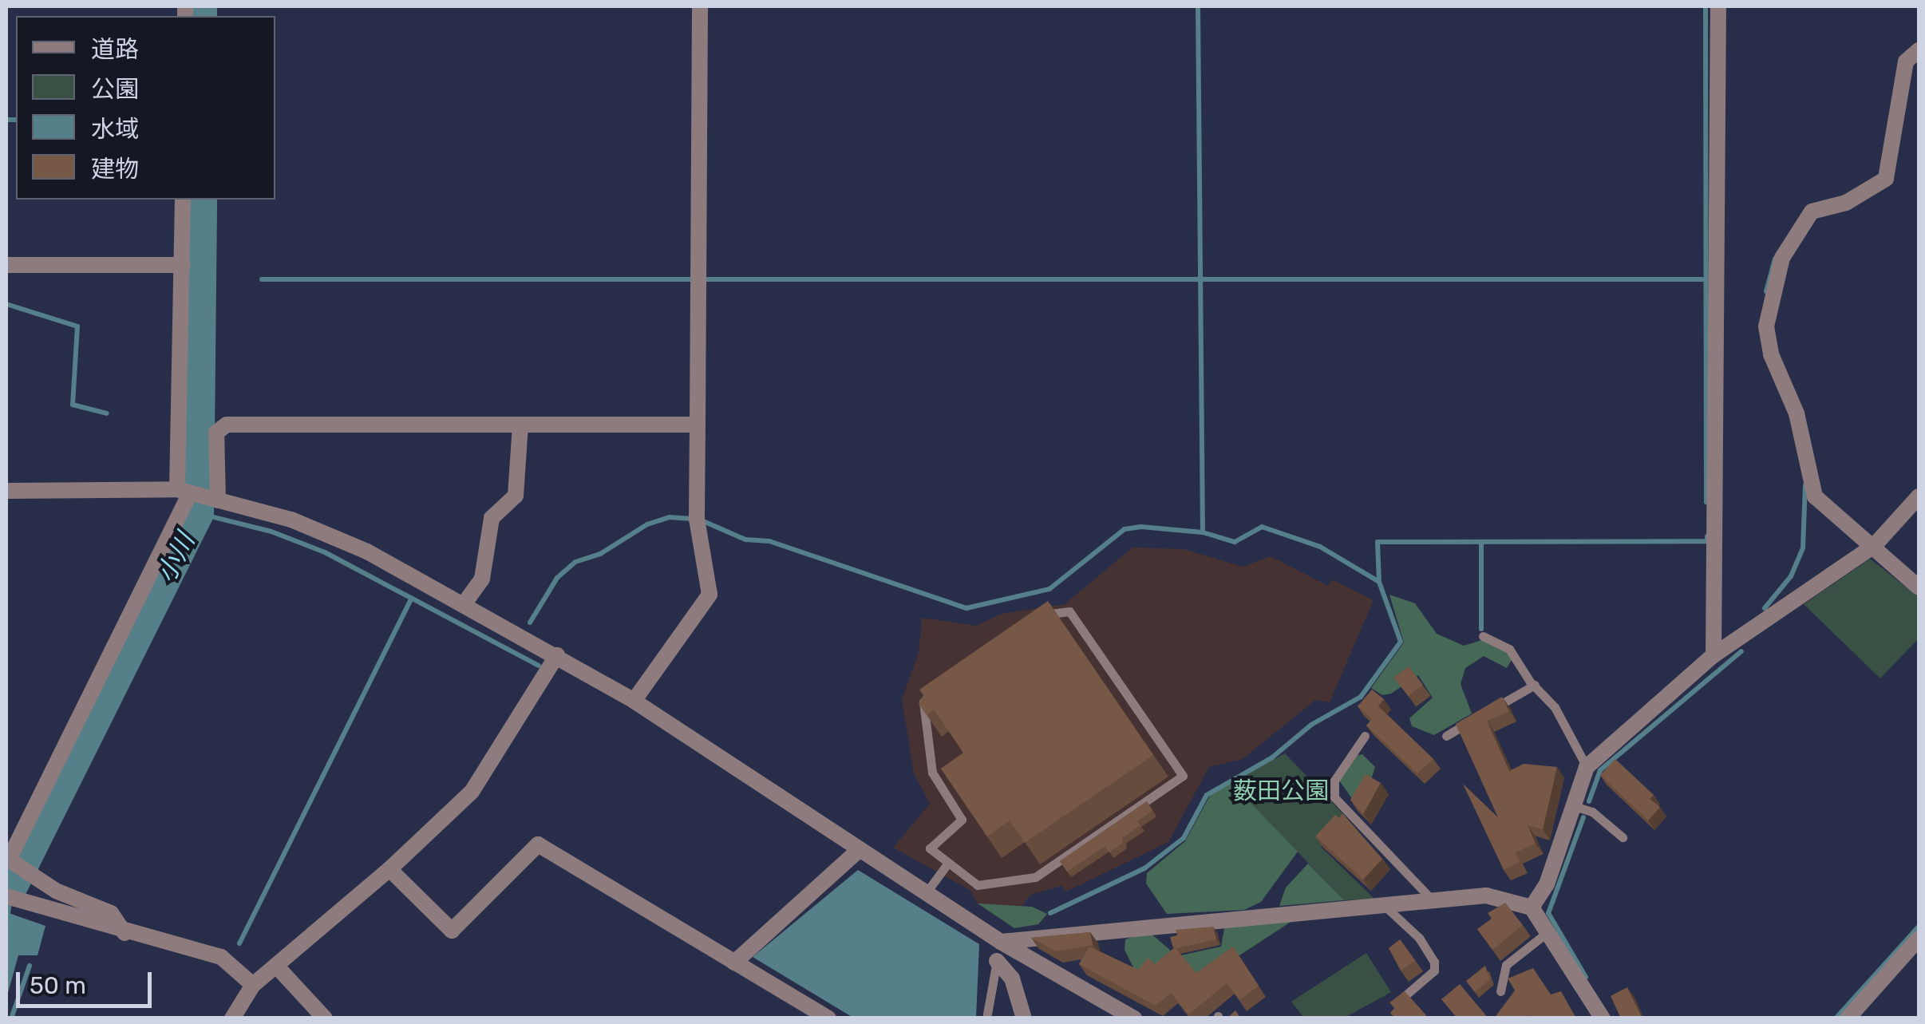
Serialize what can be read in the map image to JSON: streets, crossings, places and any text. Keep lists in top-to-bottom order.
{
  "water": ["小川"],
  "parks": ["薮田公園"],
  "legend": [
    "道路",
    "公園",
    "水域",
    "建物"
  ],
  "scale_bar": "50 m"
}
